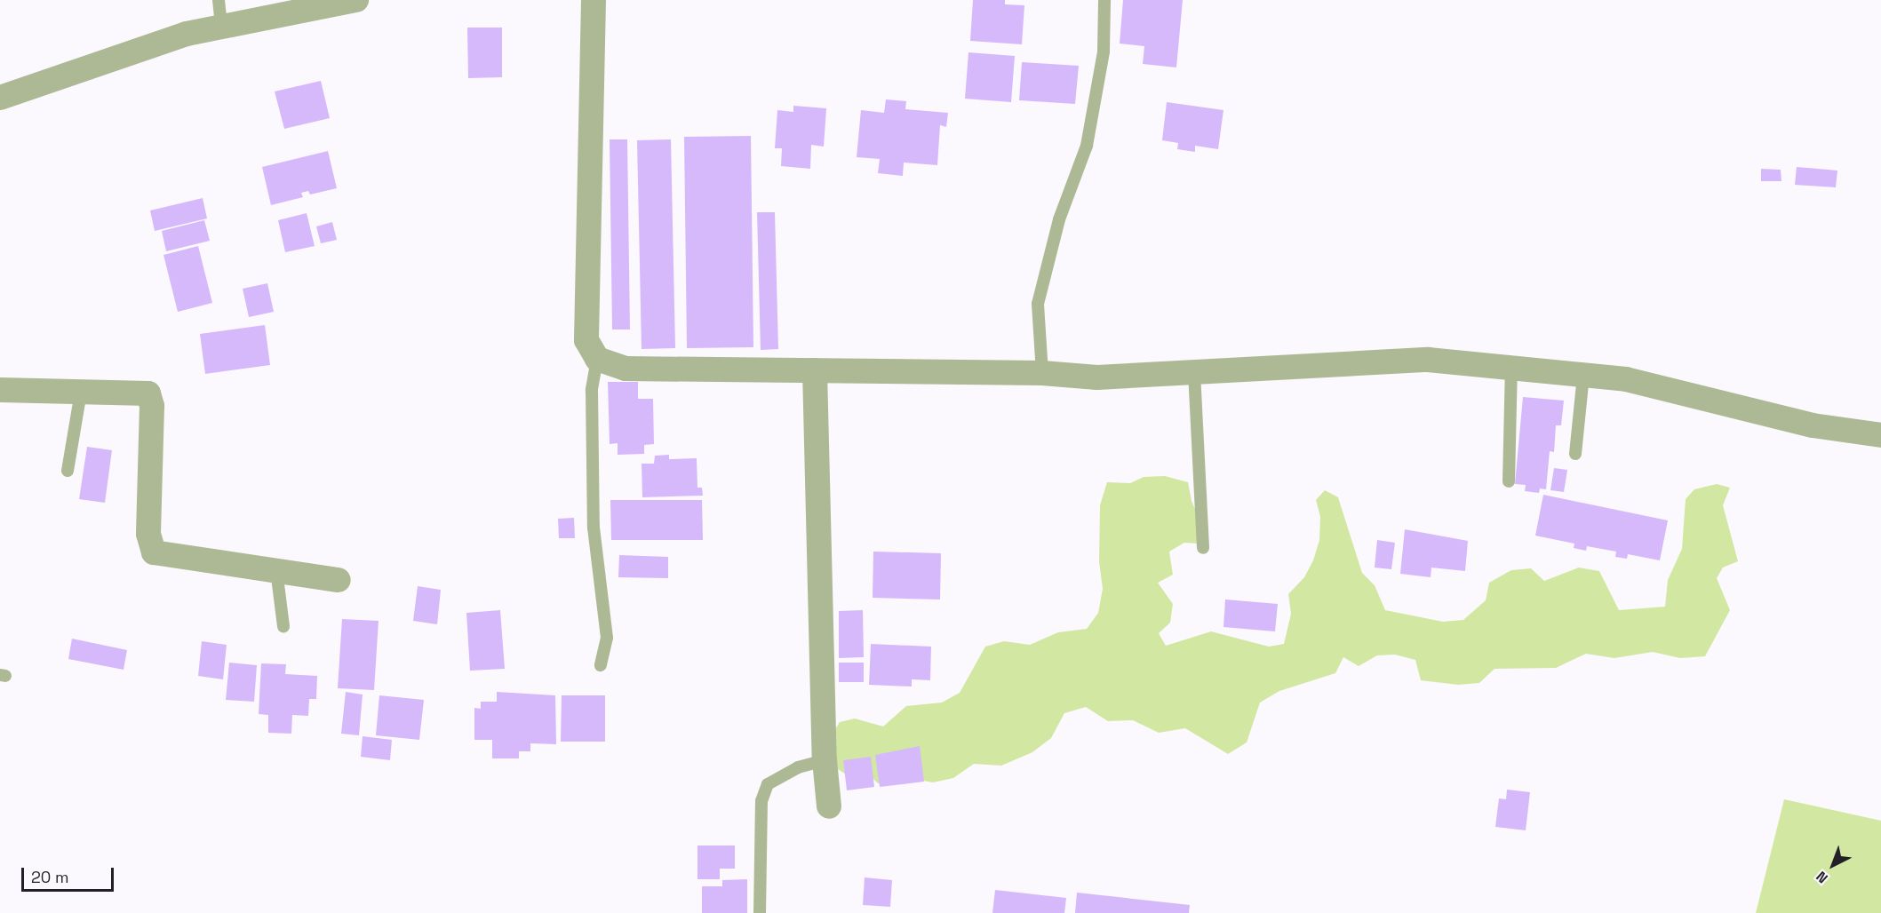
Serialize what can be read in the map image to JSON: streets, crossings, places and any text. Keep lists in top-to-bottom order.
{
  "scale_bar": "20 m",
  "north": "bottom left"
}
